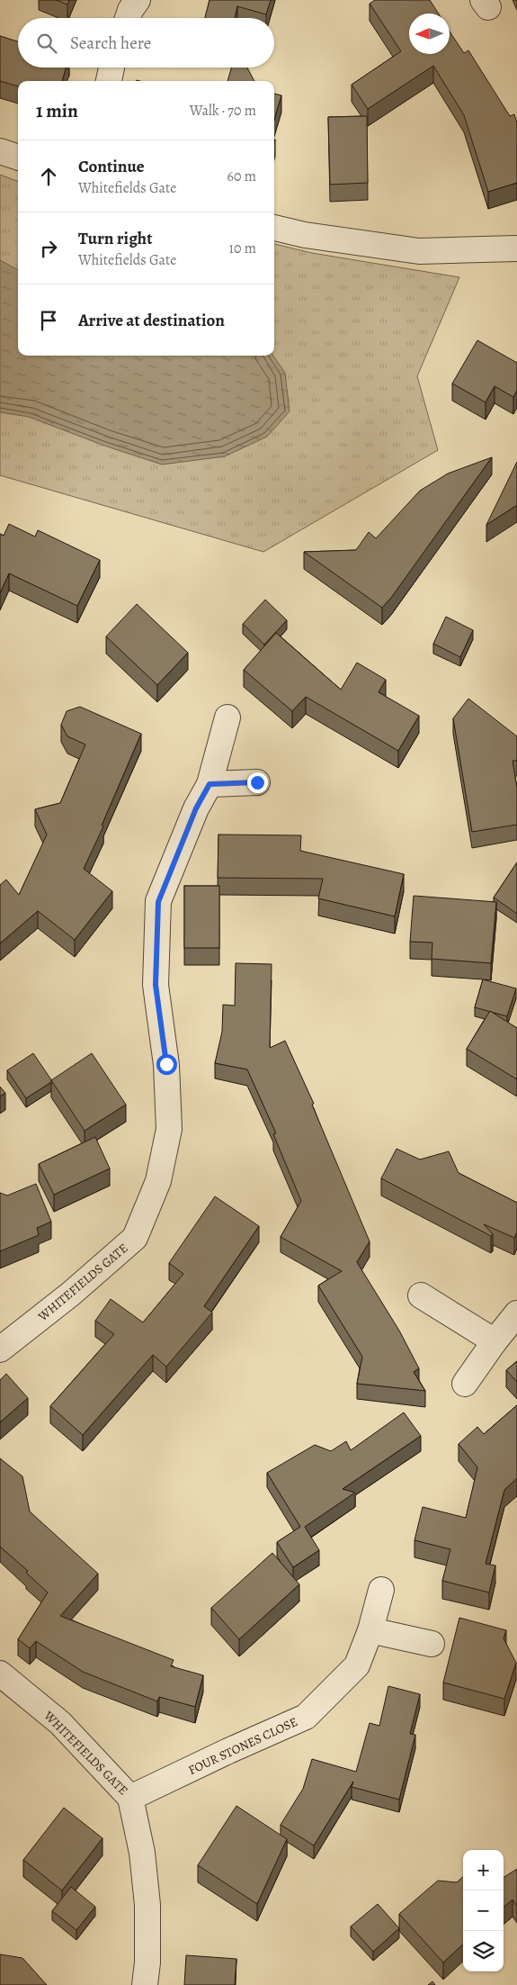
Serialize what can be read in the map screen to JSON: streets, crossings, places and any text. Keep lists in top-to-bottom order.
{
  "streets": {
    "street": ["WHITEFIELDS GATE", "FOUR STONES CLOSE"]
  },
  "crossings": [
    ["WHITEFIELDS GATE", "FOUR STONES CLOSE"]
  ],
  "north": "left",
  "page": {
    "search": "Search here",
    "heading": ["1 min", "Walk · 70 m"],
    "list": [
      ["Continue", "Whitefields Gate", "60 m"],
      ["Turn right", "Whitefields Gate", "10 m"],
      "Arrive at destination"
    ],
    "map_buttons": ["+", "−"]
  }
}
